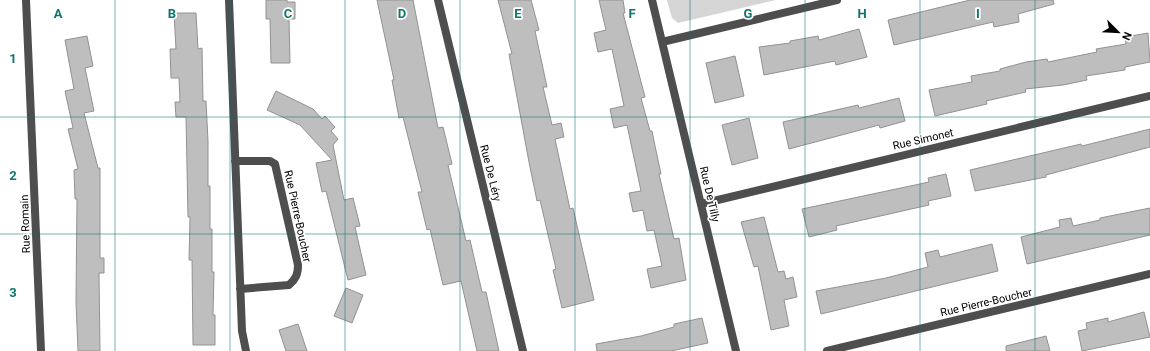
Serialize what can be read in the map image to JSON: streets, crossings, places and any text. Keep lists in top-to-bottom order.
{
  "streets": {
    "street": [
      "Rue Simonet",
      "Rue De Léry",
      "Rue De Tilly",
      "Rue Pierre-Boucher",
      "Rue Romain"
    ]
  },
  "crossings": [
    ["Rue Simonet", "Rue De Tilly"]
  ],
  "north": "bottom right",
  "grid": {
    "columns": [
      "A",
      "B",
      "C",
      "D",
      "E",
      "F",
      "G",
      "H",
      "I"
    ],
    "rows": ["1", "2", "3"]
  }
}
